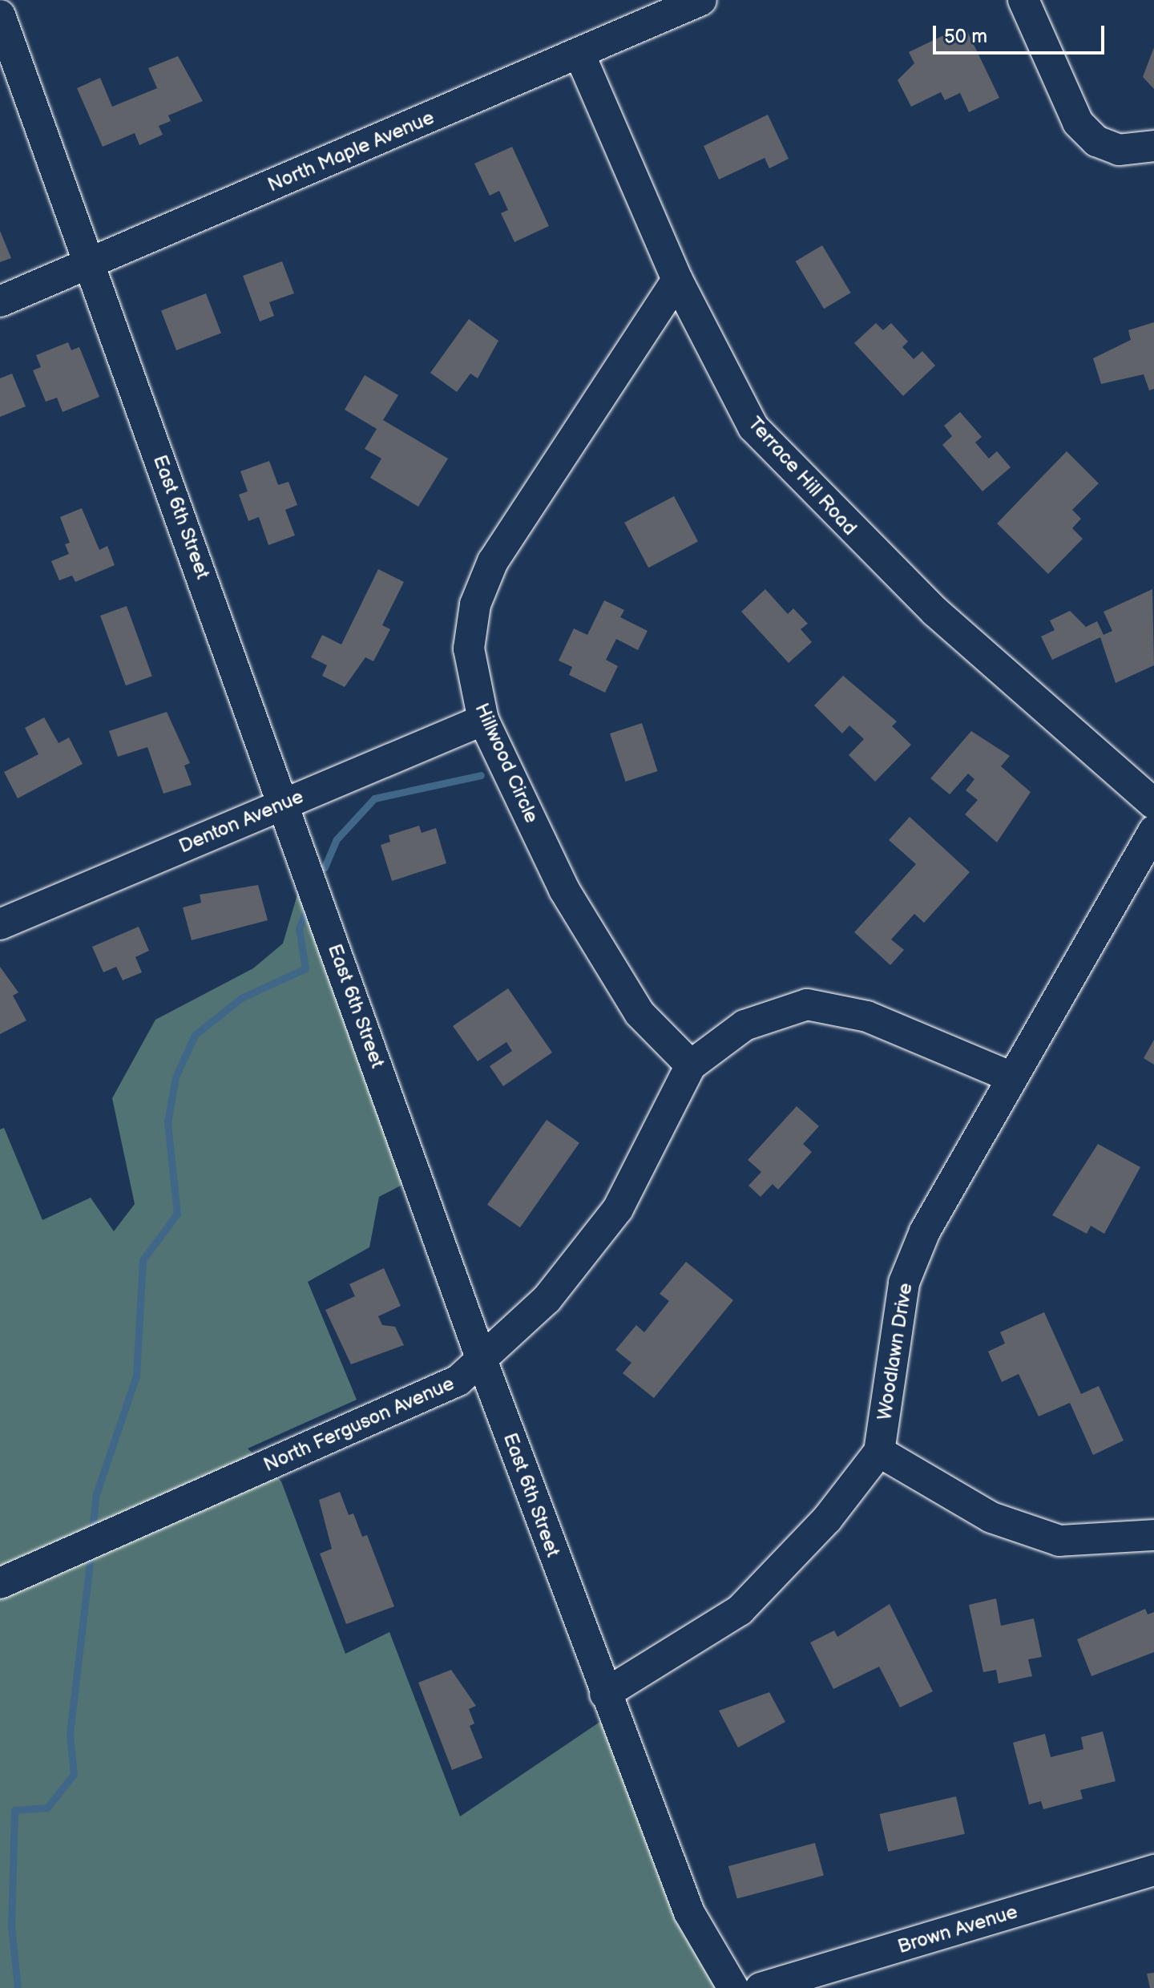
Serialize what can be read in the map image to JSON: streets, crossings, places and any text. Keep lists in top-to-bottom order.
{
  "streets": {
    "street": [
      "North Maple Avenue",
      "Terrace Hill Road",
      "East 6th Street",
      "Hillwood Circle",
      "Denton Avenue",
      "Woodlawn Drive",
      "North Ferguson Avenue",
      "Brown Avenue"
    ]
  },
  "crossings": [
    ["North Maple Avenue", "Terrace Hill Road"],
    ["North Maple Avenue", "East 6th Street"],
    ["Terrace Hill Road", "Hillwood Circle"],
    ["East 6th Street", "Denton Avenue"],
    ["East 6th Street", "Woodlawn Drive"],
    ["East 6th Street", "North Ferguson Avenue"],
    ["Hillwood Circle", "Denton Avenue"],
    ["Hillwood Circle", "North Ferguson Avenue"],
    ["Woodlawn Drive", "North Ferguson Avenue"]
  ],
  "scale_bar": "50 m"
}
